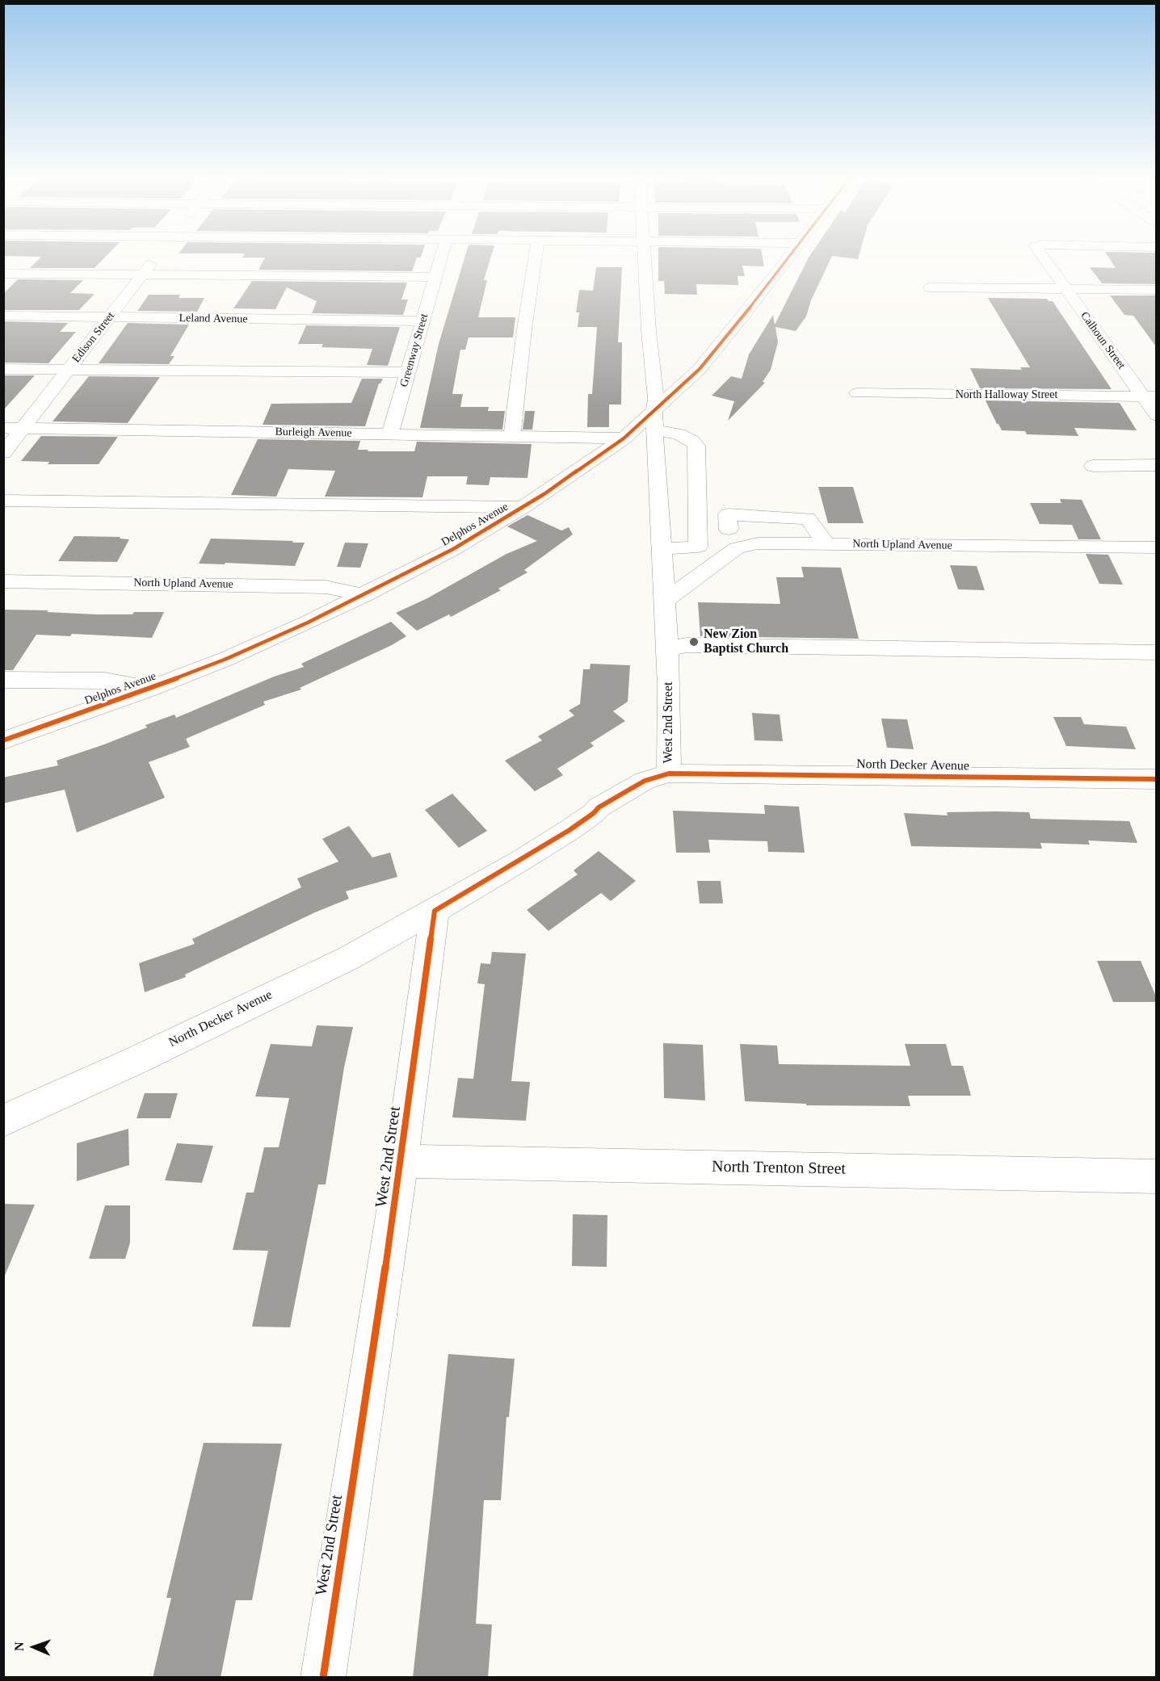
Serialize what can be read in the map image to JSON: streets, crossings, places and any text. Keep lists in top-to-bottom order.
{
  "streets": {
    "street": [
      "Leland Avenue",
      "Edison Street",
      "Calhoun Street",
      "Greenway Street",
      "North Halloway Street",
      "Burleigh Avenue",
      "Delphos Avenue",
      "North Upland Avenue",
      "West 2nd Street",
      "North Decker Avenue",
      "North Trenton Street"
    ]
  },
  "crossings": [
    ["Leland Avenue", "Edison Street"],
    ["Leland Avenue", "Greenway Street"],
    ["Edison Street", "Burleigh Avenue"],
    ["Calhoun Street", "North Halloway Street"],
    ["Greenway Street", "Burleigh Avenue"],
    ["Burleigh Avenue", "Delphos Avenue"],
    ["Delphos Avenue", "North Upland Avenue"],
    ["Delphos Avenue", "West 2nd Street"],
    ["North Upland Avenue", "West 2nd Street"],
    ["West 2nd Street", "North Decker Avenue"],
    ["West 2nd Street", "North Trenton Street"]
  ],
  "places": ["New Zion Baptist Church"],
  "north": "left"
}
